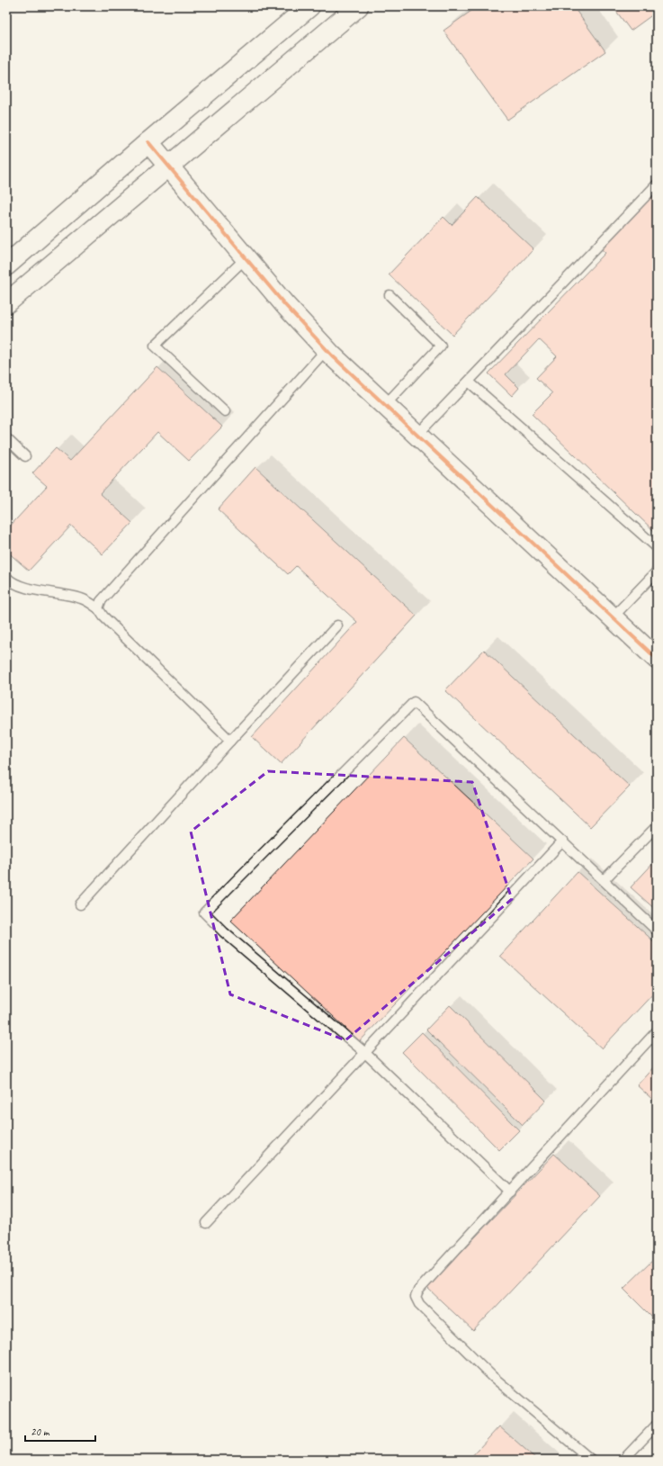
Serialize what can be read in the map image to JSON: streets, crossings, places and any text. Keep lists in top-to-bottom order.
{
  "scale_bar": "20 m"
}
